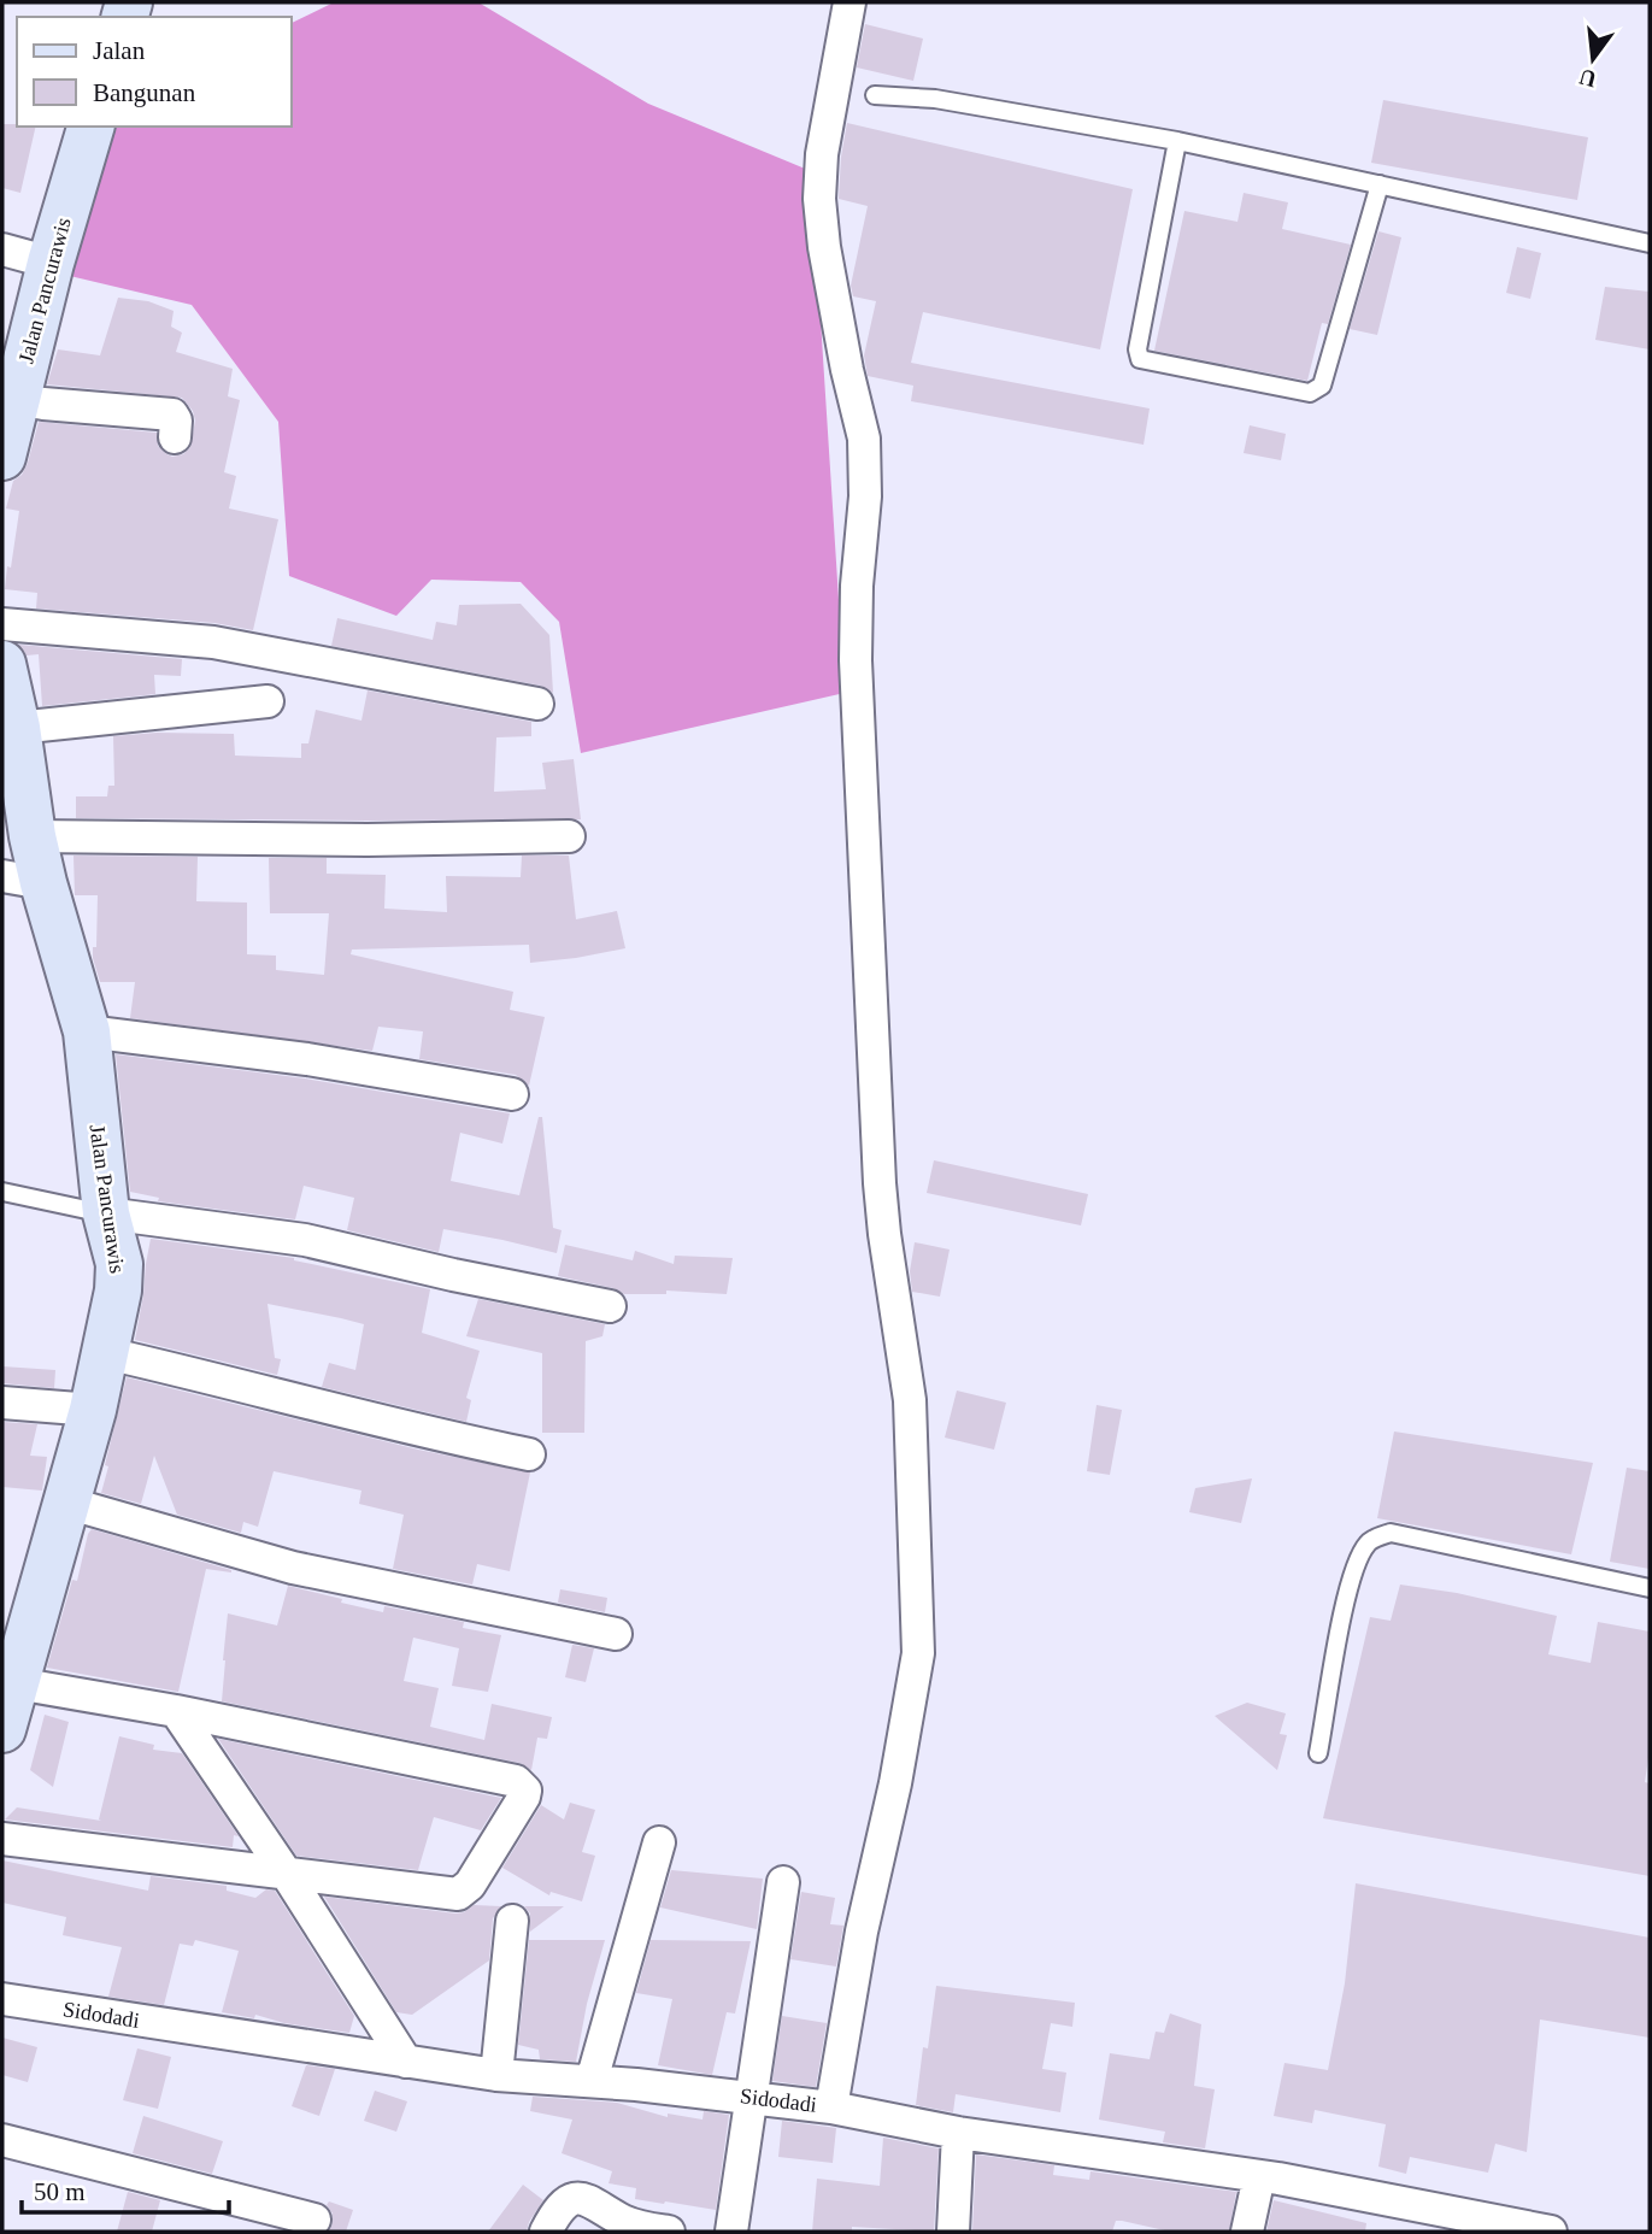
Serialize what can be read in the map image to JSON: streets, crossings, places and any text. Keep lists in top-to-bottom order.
{
  "streets": {
    "street": ["Jalan Pancurawis", "Sidodadi"]
  },
  "legend": ["Jalan", "Bangunan"],
  "scale_bar": "50 m",
  "north": "bottom"
}
